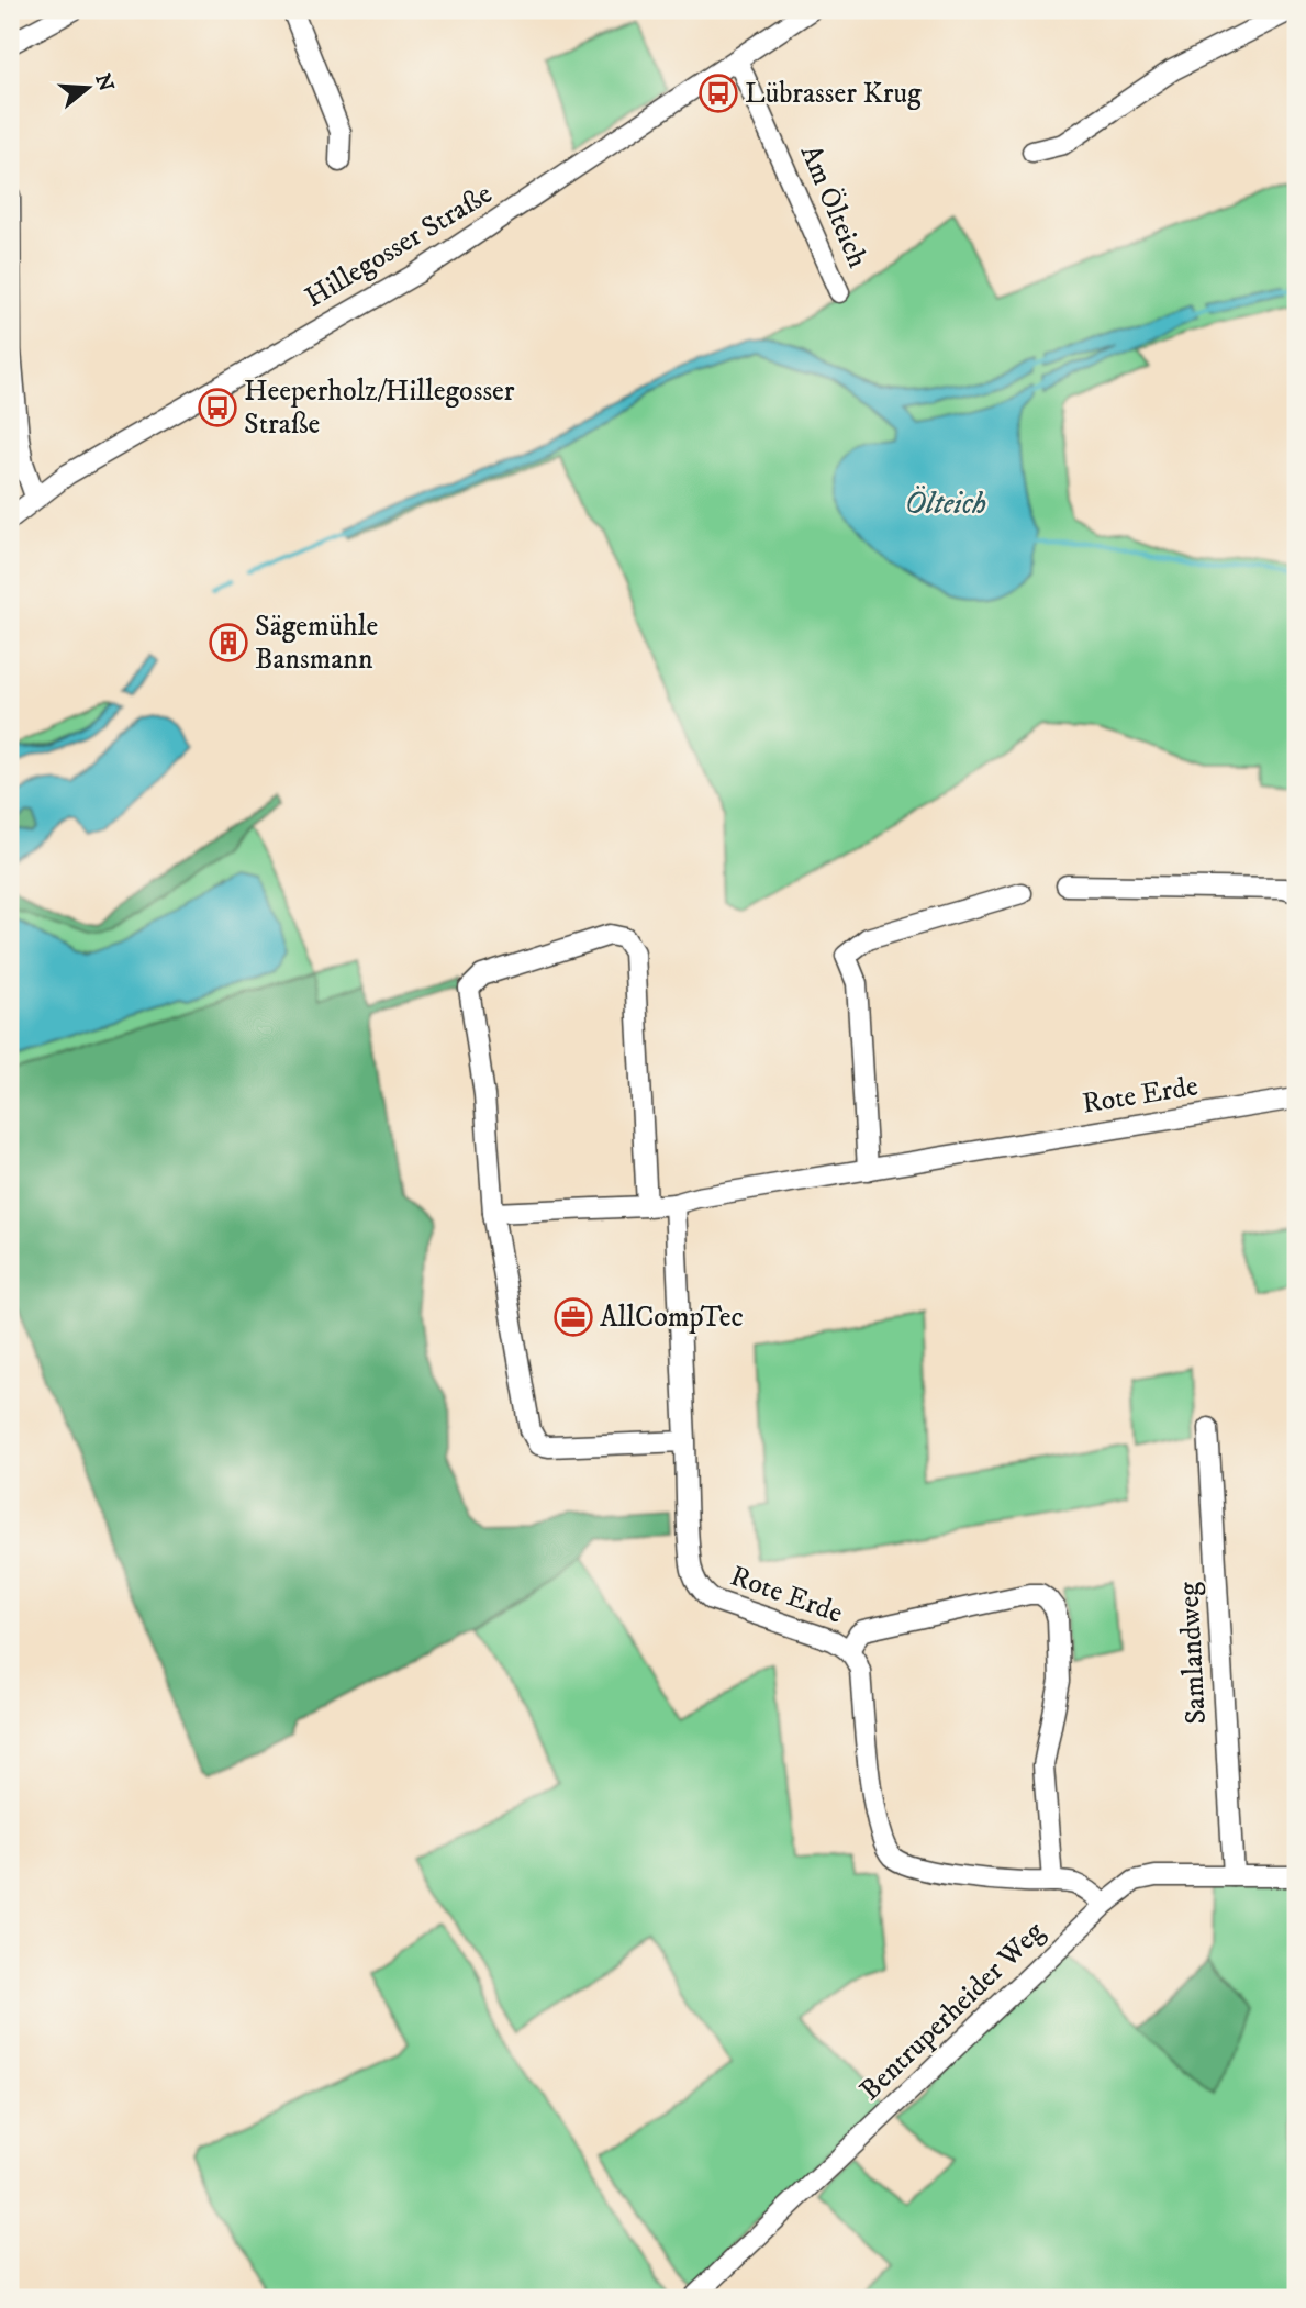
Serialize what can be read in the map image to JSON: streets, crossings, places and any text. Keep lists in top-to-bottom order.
{
  "streets": {
    "street": [
      "Am Ölteich",
      "Hillegosser Straße",
      "Rote Erde",
      "Samlandweg",
      "Bentruperheider Weg"
    ]
  },
  "crossings": [
    ["Am Ölteich", "Hillegosser Straße"],
    ["Rote Erde", "Bentruperheider Weg"],
    ["Samlandweg", "Bentruperheider Weg"]
  ],
  "water": ["Ölteich"],
  "places": {
    "bus stop": ["Lübrasser Krug", "Heeperholz/Hillegosser Straße"],
    "building": ["Sägemühle Bansmann"],
    "office": ["AllCompTec"]
  },
  "north": "right"
}
